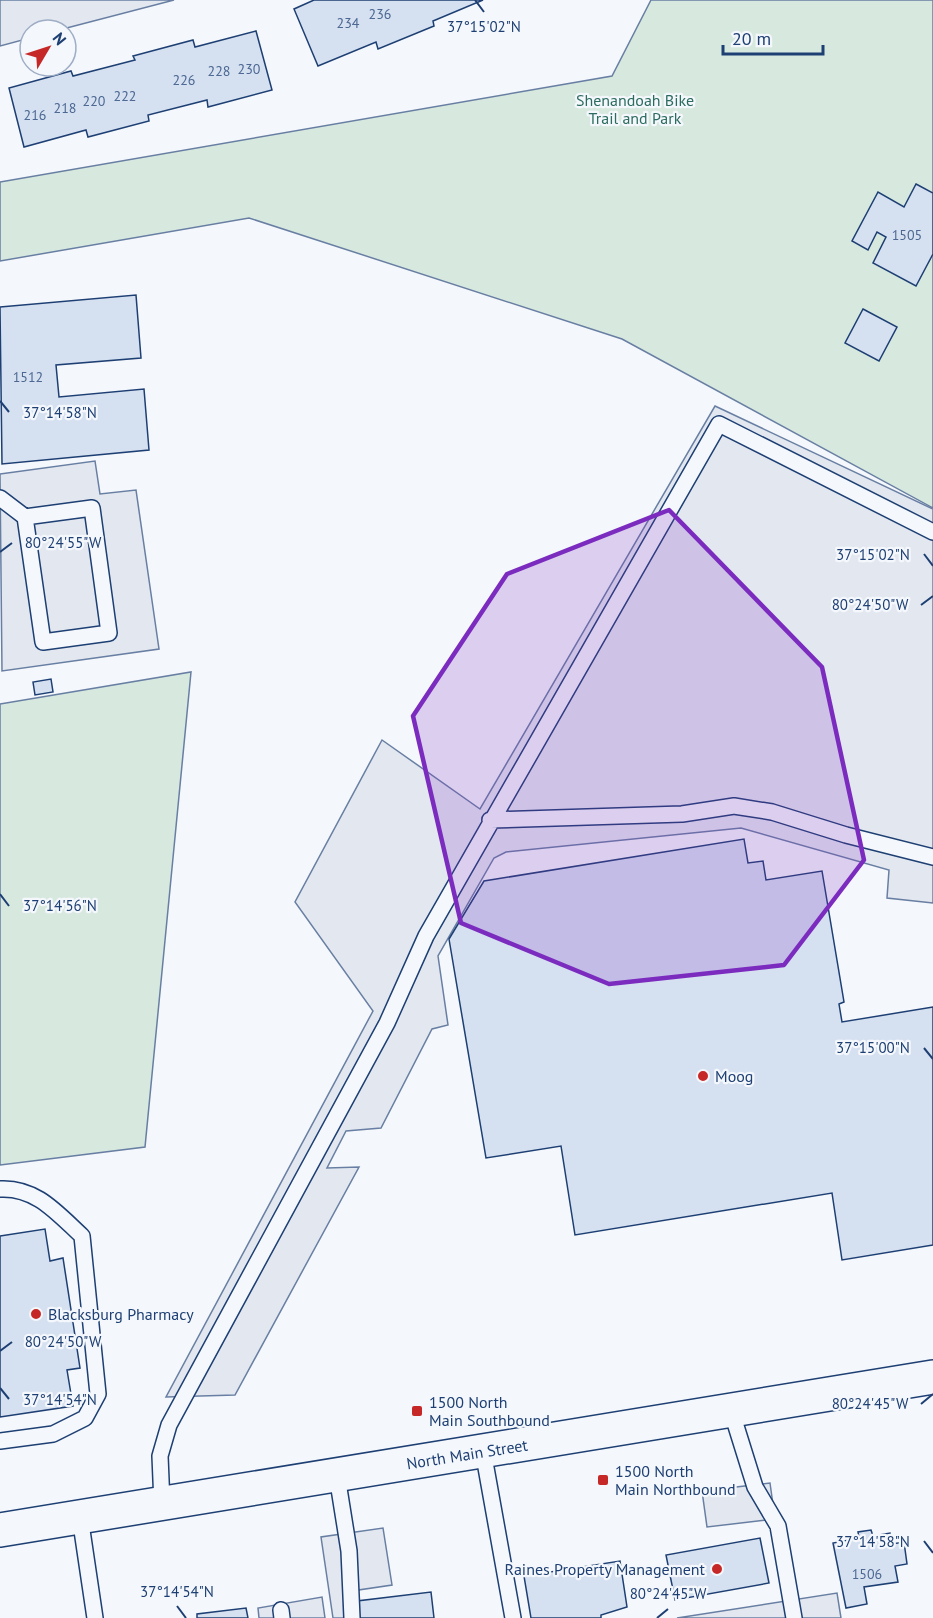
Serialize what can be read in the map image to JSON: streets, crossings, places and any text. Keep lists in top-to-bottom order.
{
  "streets": {
    "main road": ["North Main Street"]
  },
  "parks": ["Shenandoah Bike Trail and Park"],
  "places": {
    "other": ["Moog", "Blacksburg Pharmacy", "Raines Property Management"],
    "transit": ["1500 North Main Southbound", "1500 North Main Northbound"]
  },
  "house_numbers": [
    "236",
    "234",
    "230",
    "228",
    "226",
    "222",
    "220",
    "218",
    "216",
    "1505",
    "1512",
    "1506"
  ],
  "scale_bar": "20 m",
  "north": "top right",
  "coordinates": [
    "37°15'02\"N",
    "37°14'58\"N",
    "80°24'55\"W",
    "80°24'50\"W",
    "37°14'56\"N",
    "37°15'00\"N",
    "37°14'54\"N",
    "80°24'45\"W"
  ]
}
